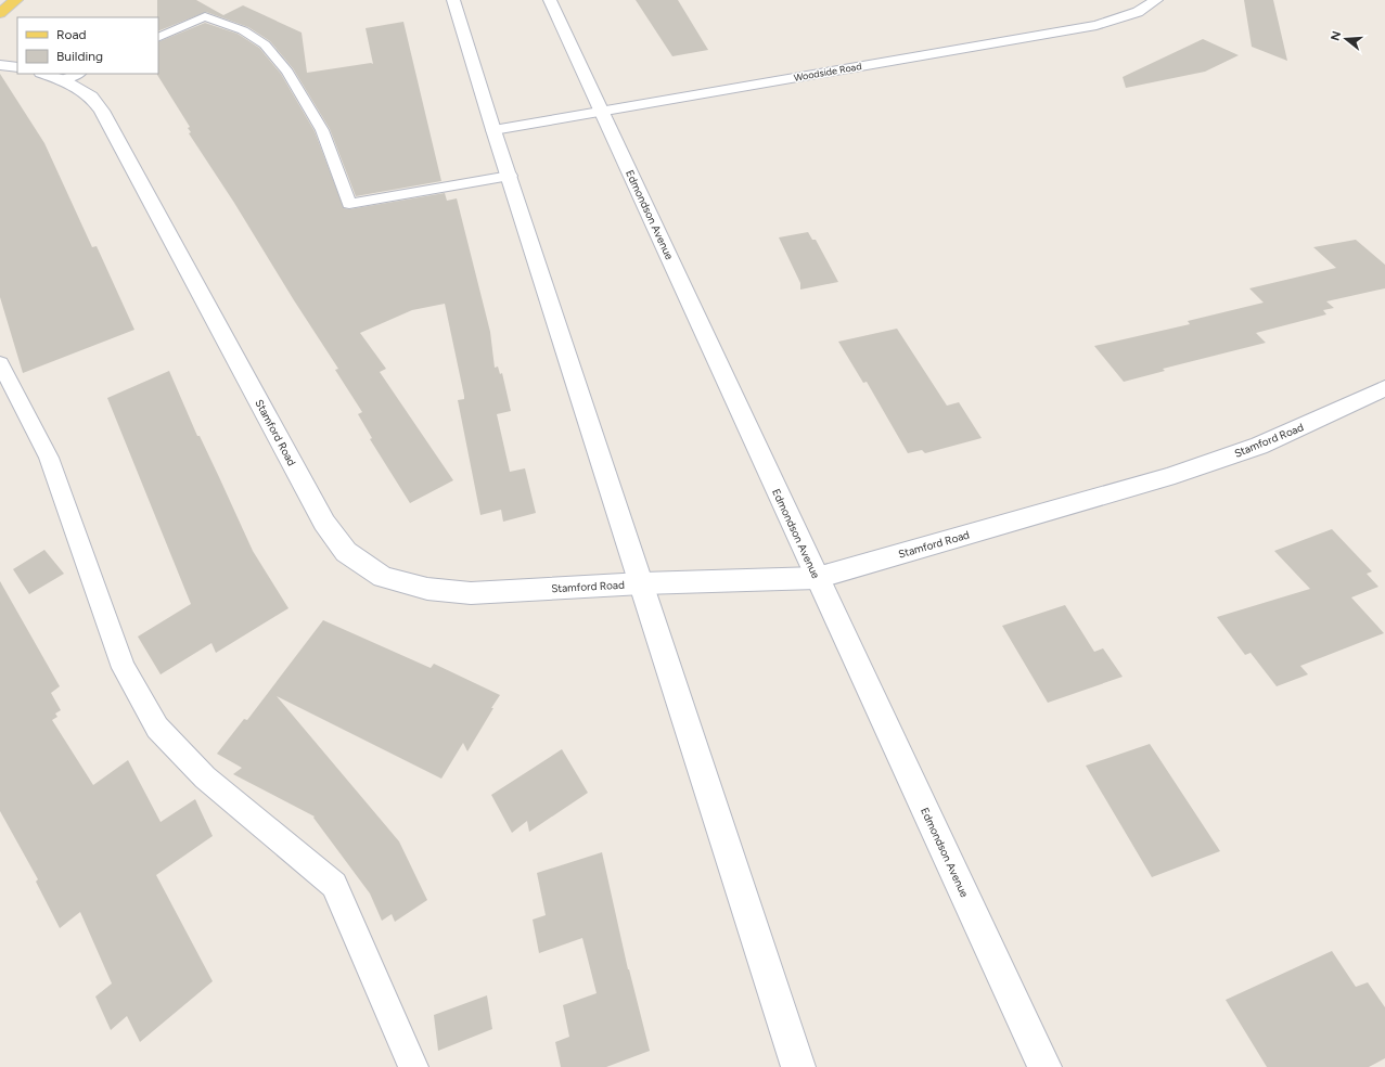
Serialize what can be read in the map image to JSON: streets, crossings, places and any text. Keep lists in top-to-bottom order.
{
  "streets": {
    "street": ["Woodside Road", "Edmondson Avenue", "Stamford Road"]
  },
  "crossings": [
    ["Woodside Road", "Edmondson Avenue"],
    ["Edmondson Avenue", "Stamford Road"]
  ],
  "legend": ["Road", "Building"],
  "north": "left"
}
